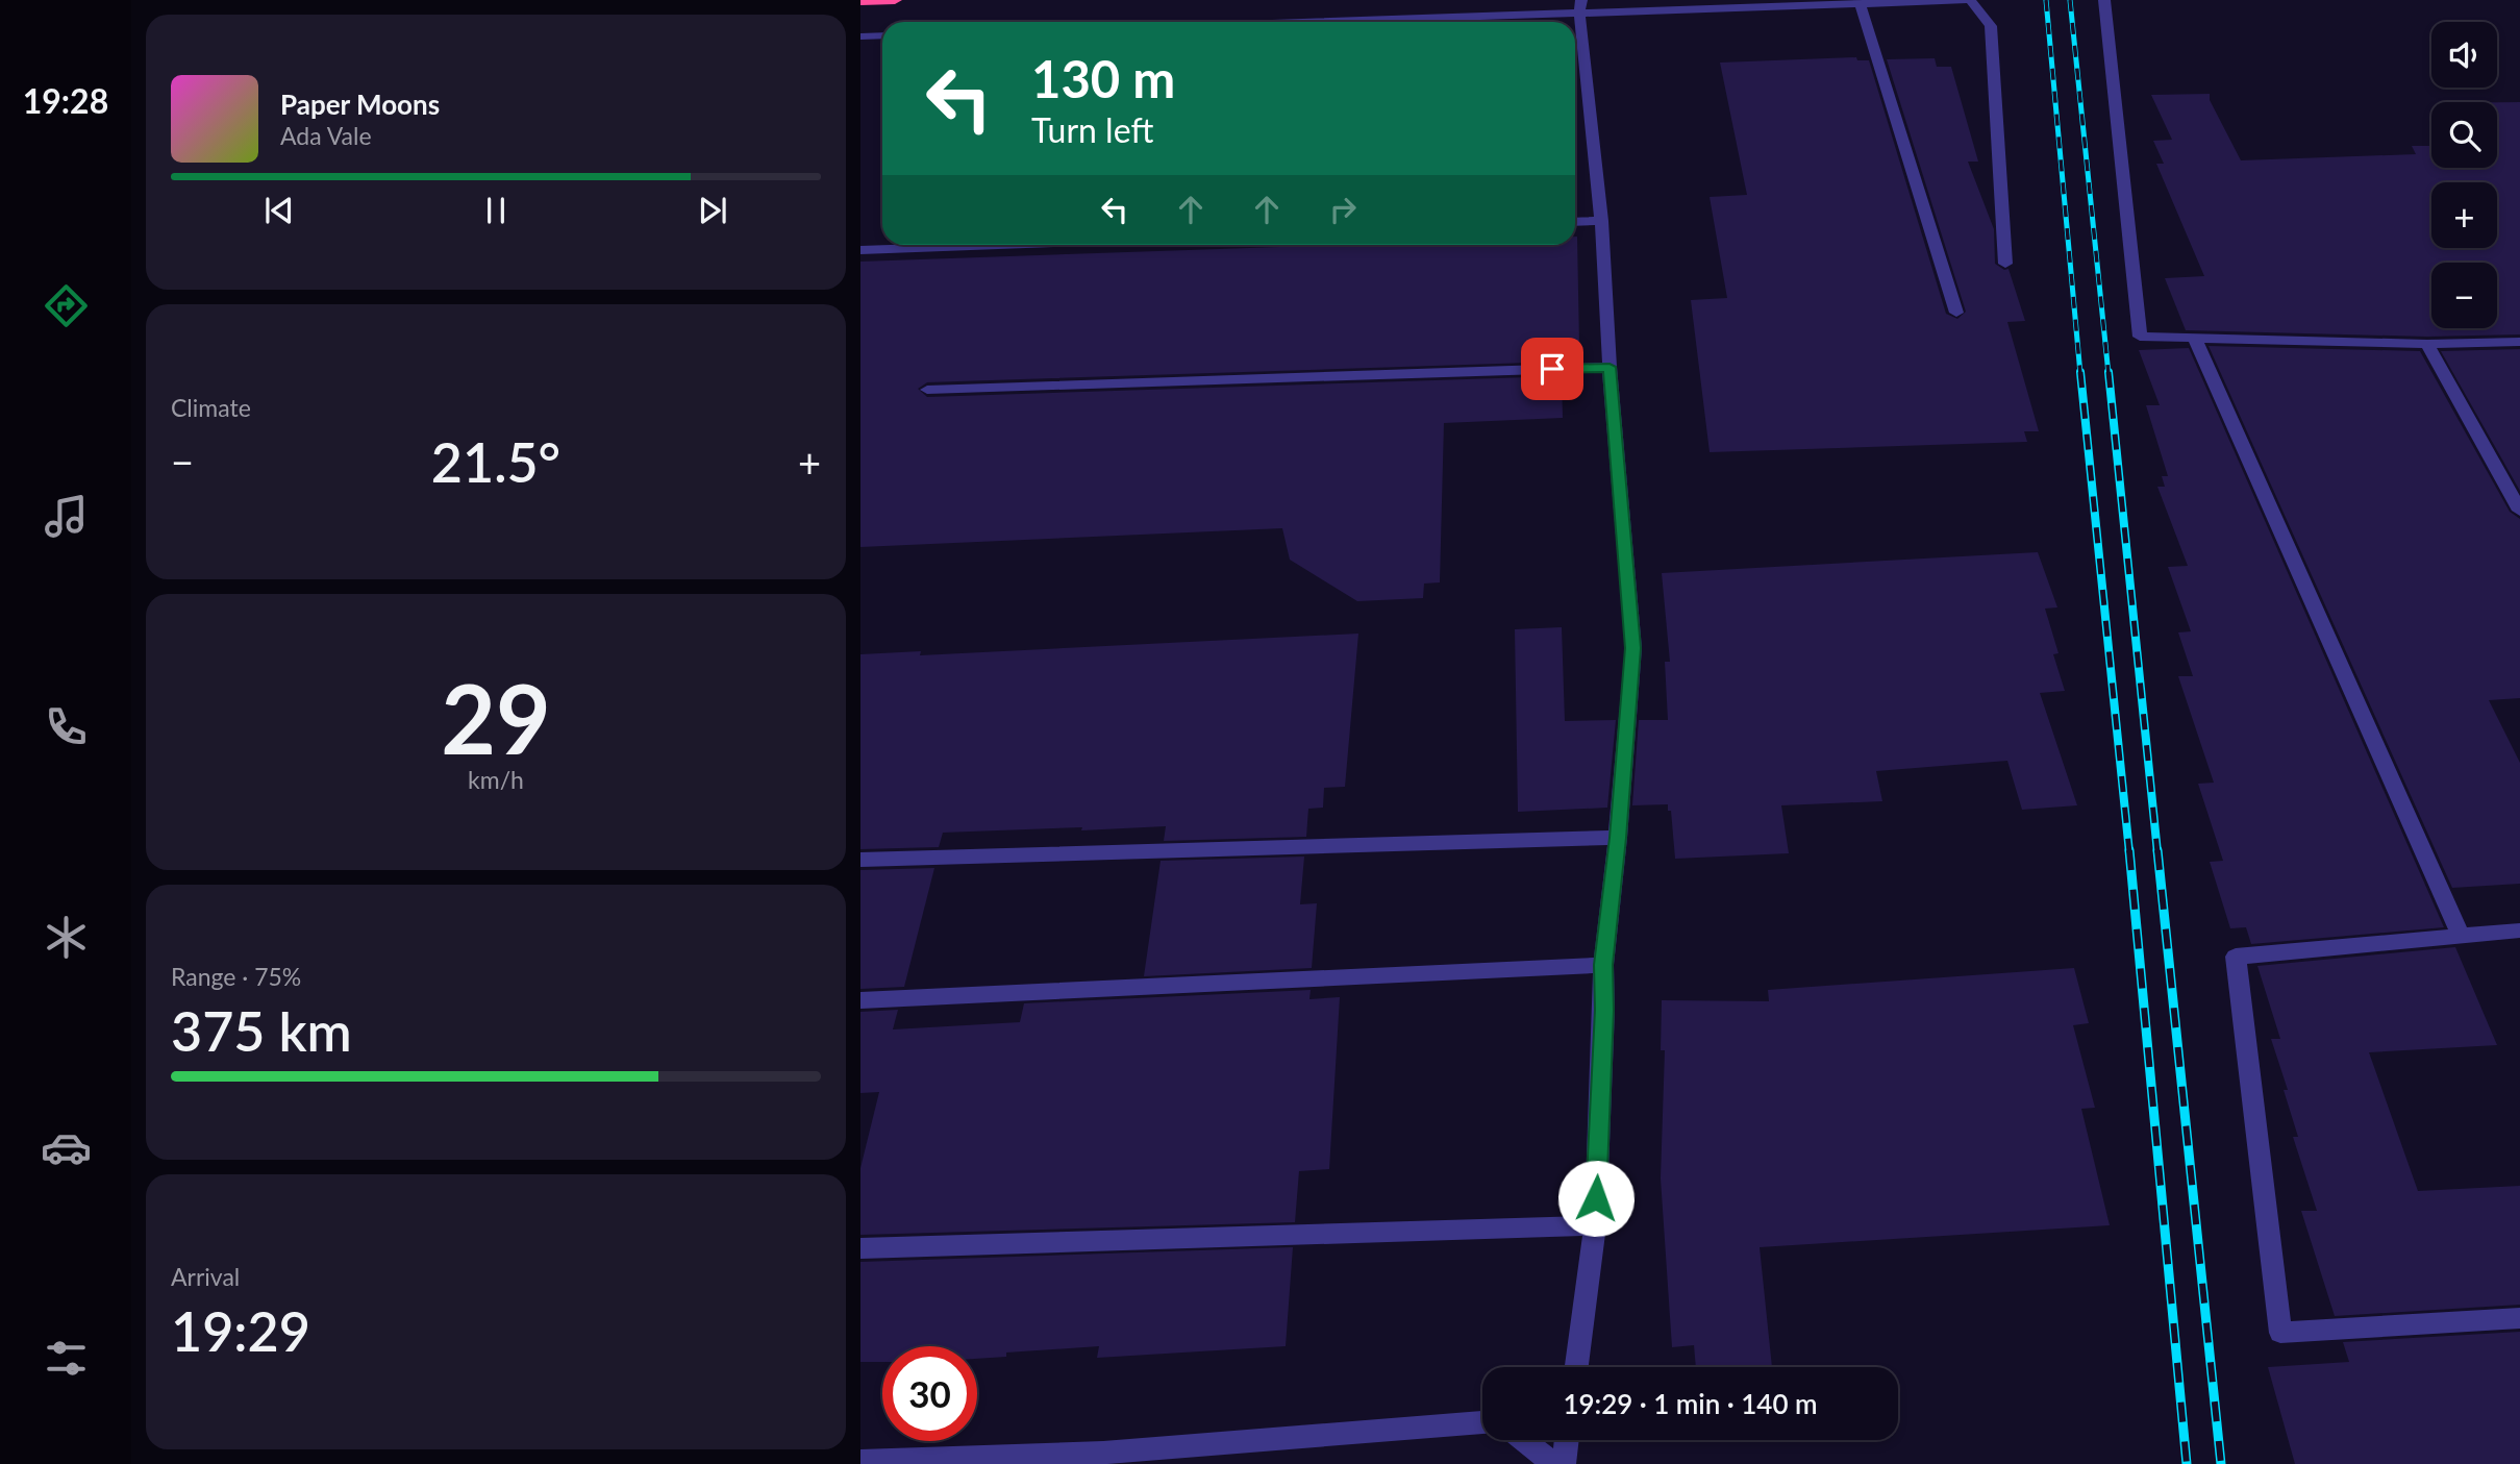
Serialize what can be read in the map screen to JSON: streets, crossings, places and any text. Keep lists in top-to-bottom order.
{
  "page": {
    "tabs": "19:28",
    "map_buttons": ["+", "−"],
    "turn": ["130 m", "Turn left"],
    "song": ["Paper Moons", "Ada Vale"],
    "tile": [
      "Climate",
      ["29", "km/h"],
      ["Range · 75%", "375 km"],
      ["Arrival", "19:29"]
    ],
    "heat": ["−", "21.5°", "+"],
    "limit": "30",
    "trip": "19:29 · 1 min · 140 m"
  }
}
